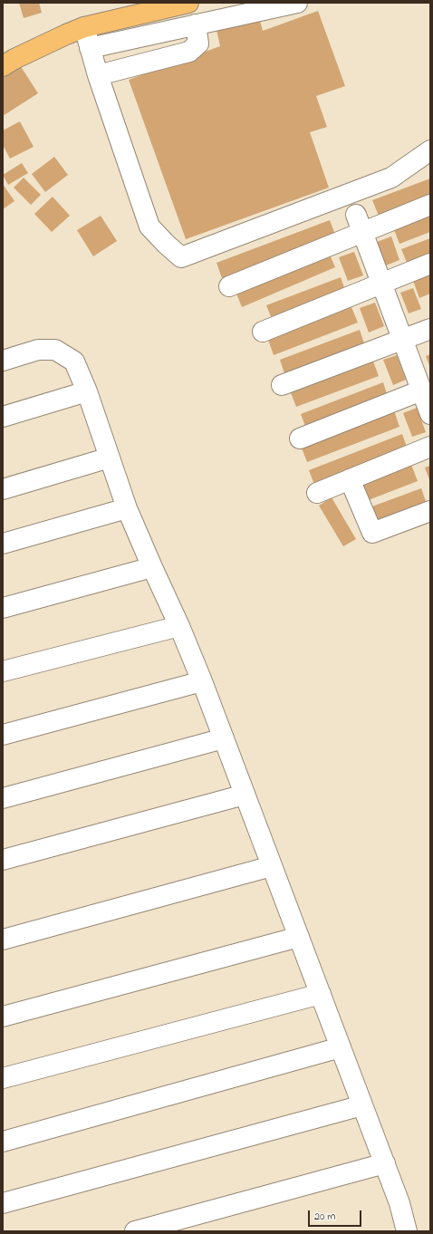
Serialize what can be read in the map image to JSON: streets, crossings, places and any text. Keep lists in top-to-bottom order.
{
  "scale_bar": "20 m"
}
